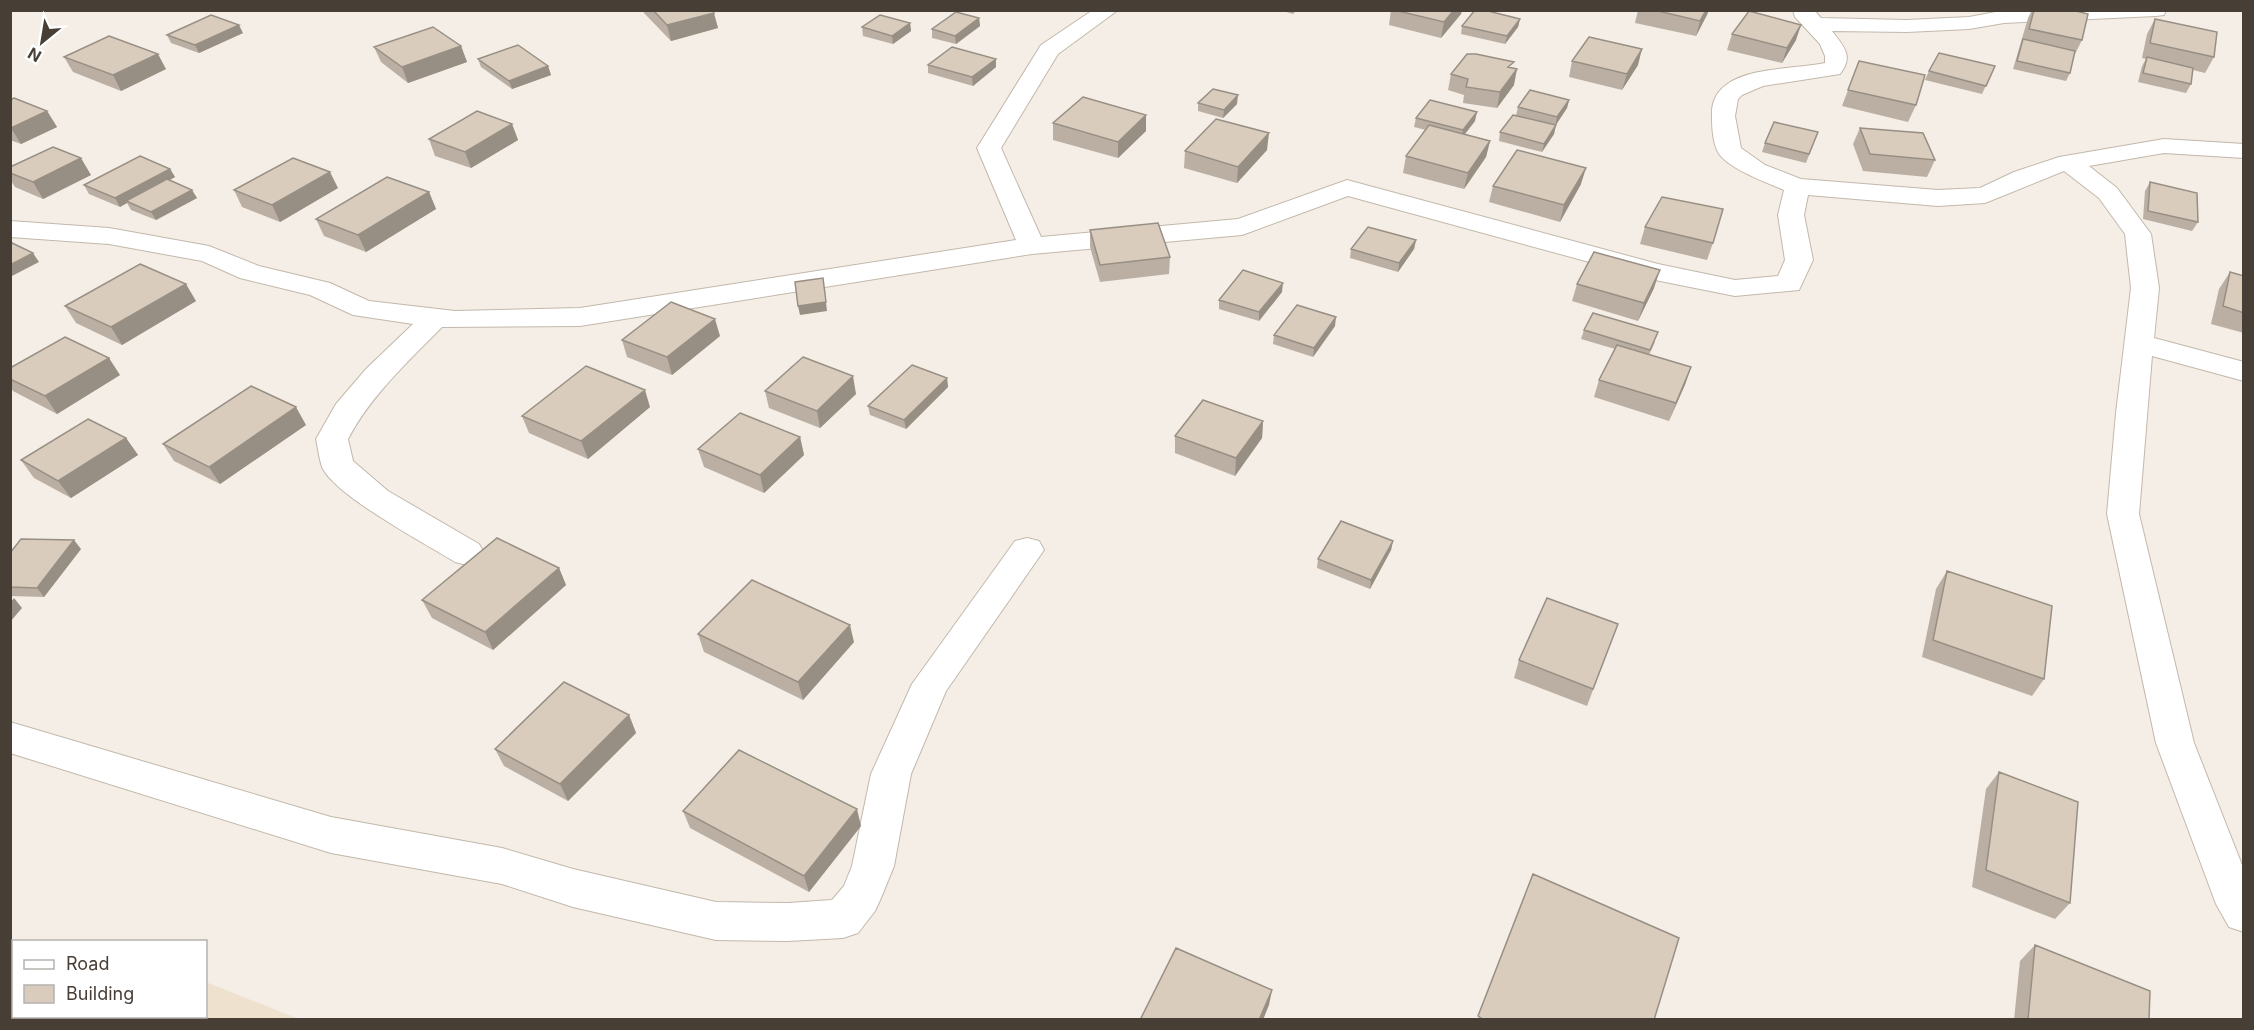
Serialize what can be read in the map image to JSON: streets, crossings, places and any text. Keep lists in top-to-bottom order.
{
  "legend": ["Road", "Building"],
  "north": "bottom left"
}
